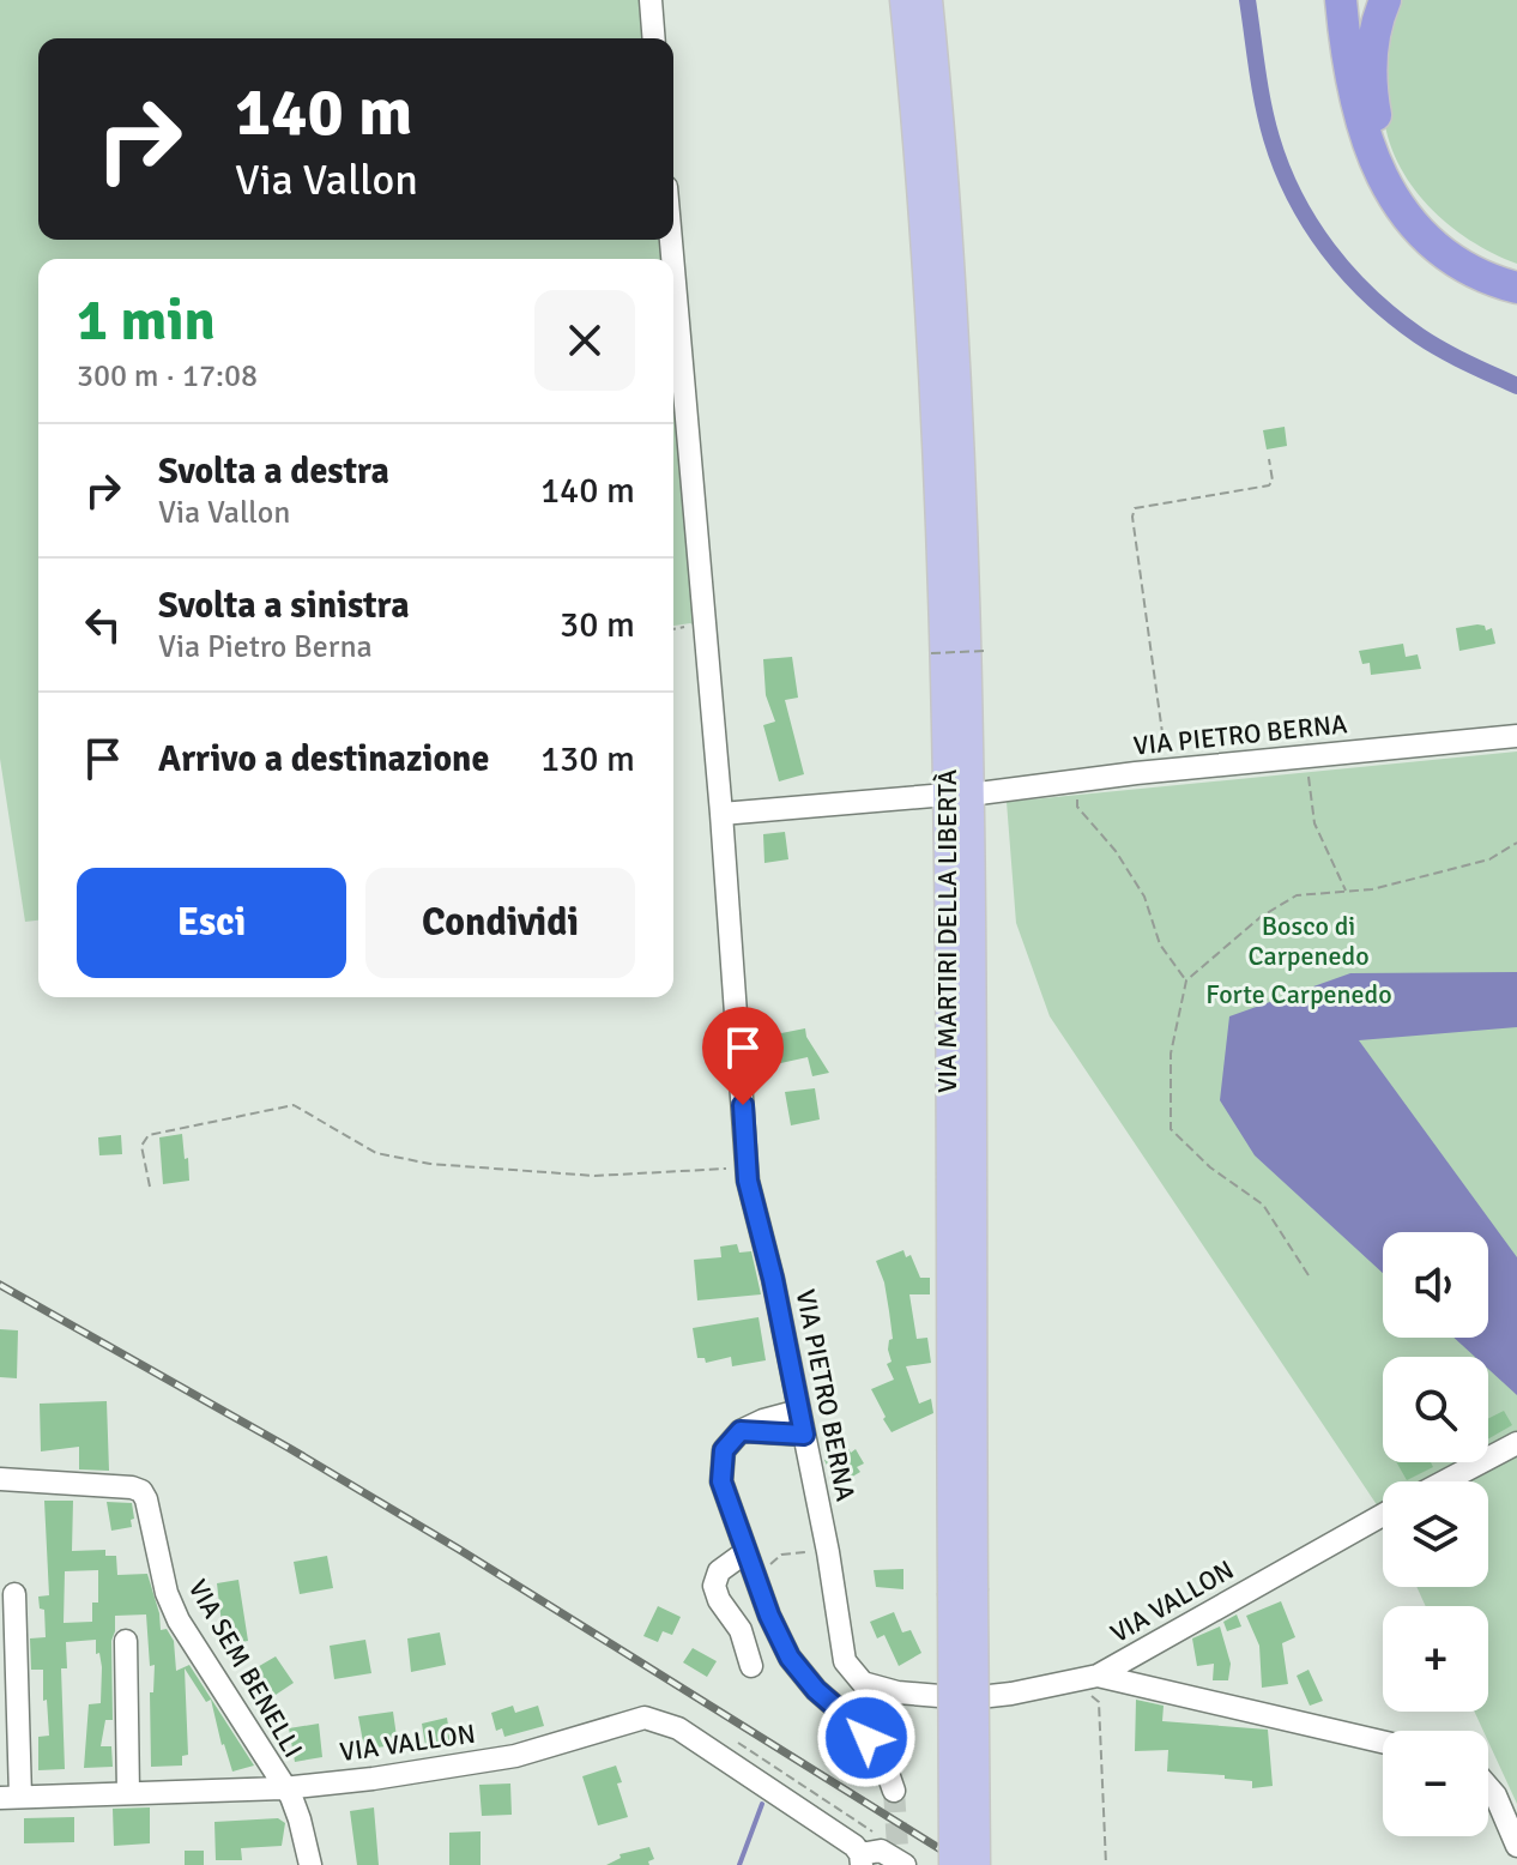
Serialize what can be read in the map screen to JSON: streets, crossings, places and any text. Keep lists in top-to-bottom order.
{
  "streets": {
    "main road": ["VIA MARTIRI DELLA LIBERTÀ"],
    "street": ["VIA PIETRO BERNA", "VIA VALLON", "VIA SEM BENELLI"]
  },
  "crossings": [
    ["VIA PIETRO BERNA", "VIA MARTIRI DELLA LIBERTÀ"],
    ["VIA PIETRO BERNA", "VIA VALLON"],
    ["VIA VALLON", "VIA SEM BENELLI"]
  ],
  "parks": ["Bosco di Carpenedo", "Forte Carpenedo"],
  "page": {
    "turn": ["140 m", "Via Vallon"],
    "heading": ["1 min", "300 m · 17:08"],
    "list": [
      {
        "name": "Svolta a destra",
        "note": "Via Vallon",
        "value": "140 m"
      },
      {
        "name": "Svolta a sinistra",
        "note": "Via Pietro Berna",
        "value": "30 m"
      },
      {
        "name": "Arrivo a destinazione",
        "value": "130 m"
      }
    ],
    "buttons": ["Esci", "Condividi"],
    "map_buttons": ["+", "−"]
  }
}
